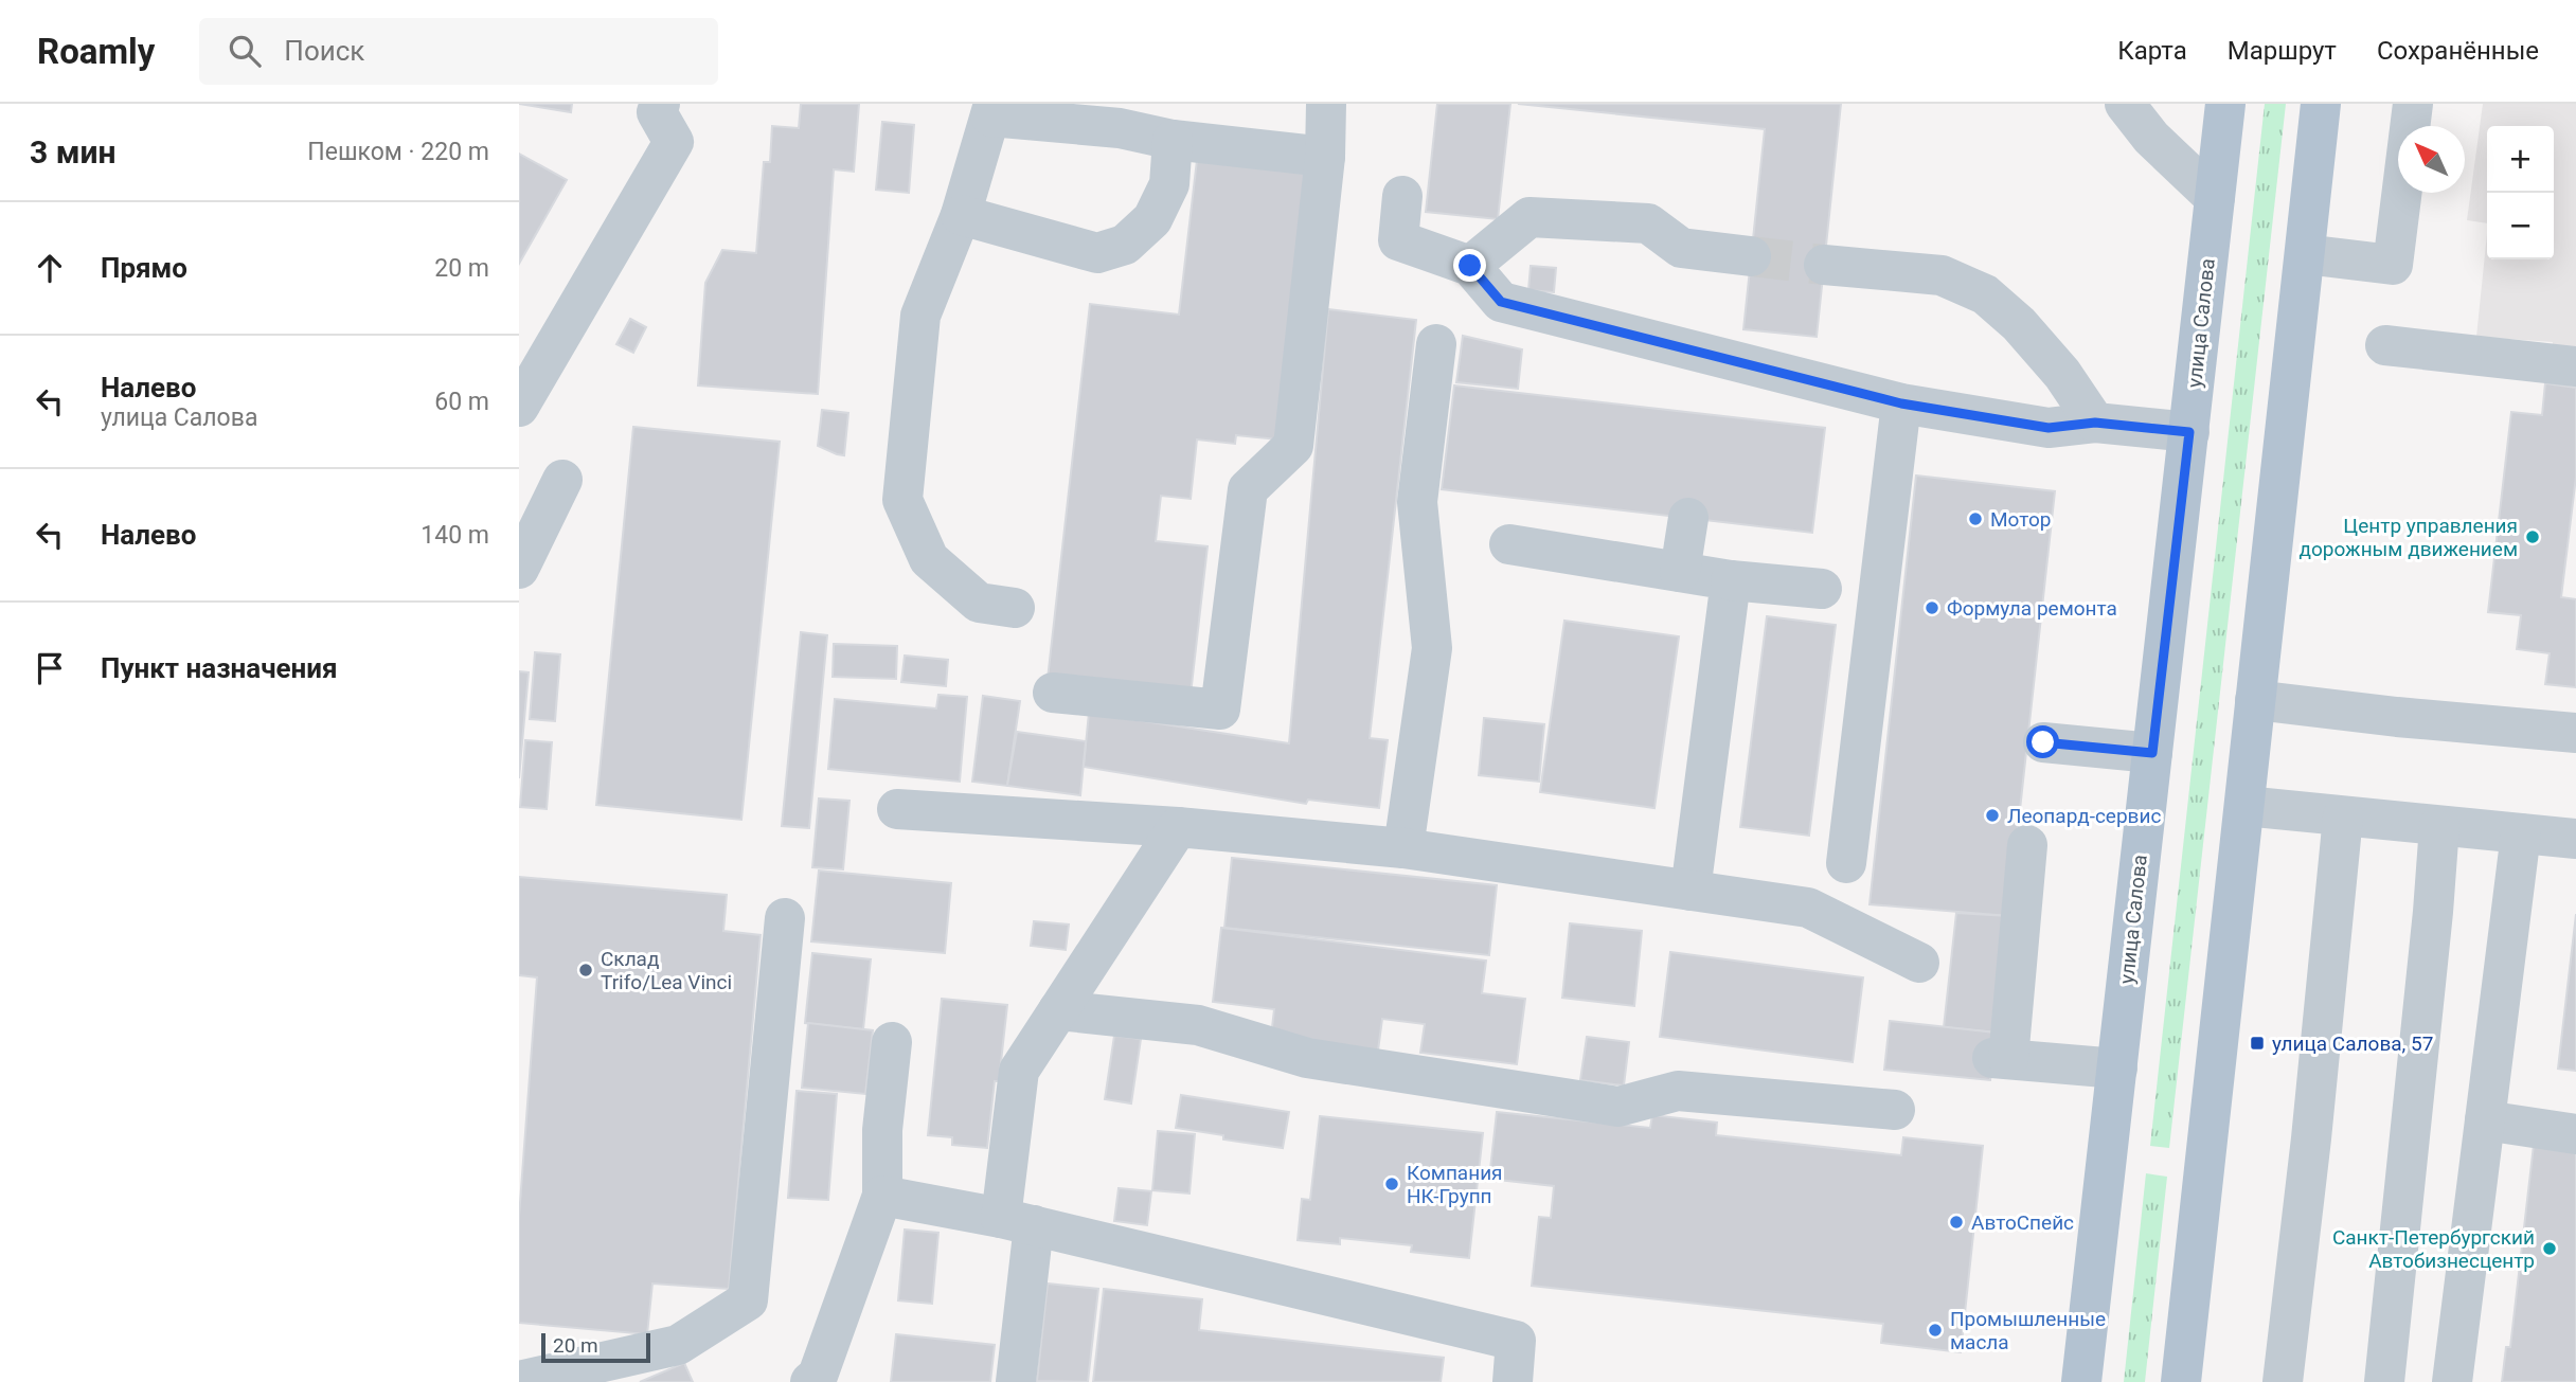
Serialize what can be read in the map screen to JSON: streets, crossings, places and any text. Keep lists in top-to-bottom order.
{
  "streets": {
    "main road": ["улица Салова"]
  },
  "places": {
    "other": [
      "Мотор",
      "Центр управления дорожным движением",
      "Формула ремонта",
      "Леопард-сервис",
      "Склад Trifo/Lea Vinci",
      "Компания НК-Групп",
      "АвтоСпейс",
      "Санкт-Петербургский Автобизнесцентр",
      "Промышленные масла"
    ],
    "transit": ["улица Салова, 57"]
  },
  "scale_bar": "20 m",
  "north": "top left",
  "page": {
    "header": "Roamly",
    "search": "Поиск",
    "nav": ["Карта", "Маршрут", "Сохранённые"],
    "heading": ["3 мин", "Пешком · 220 m"],
    "map_buttons": ["+", "−"],
    "list": [
      ["Прямо", "20 m"],
      ["Налево", "улица Салова", "60 m"],
      ["Налево", "140 m"],
      "Пункт назначения"
    ],
    "scale": "20 m"
  }
}
